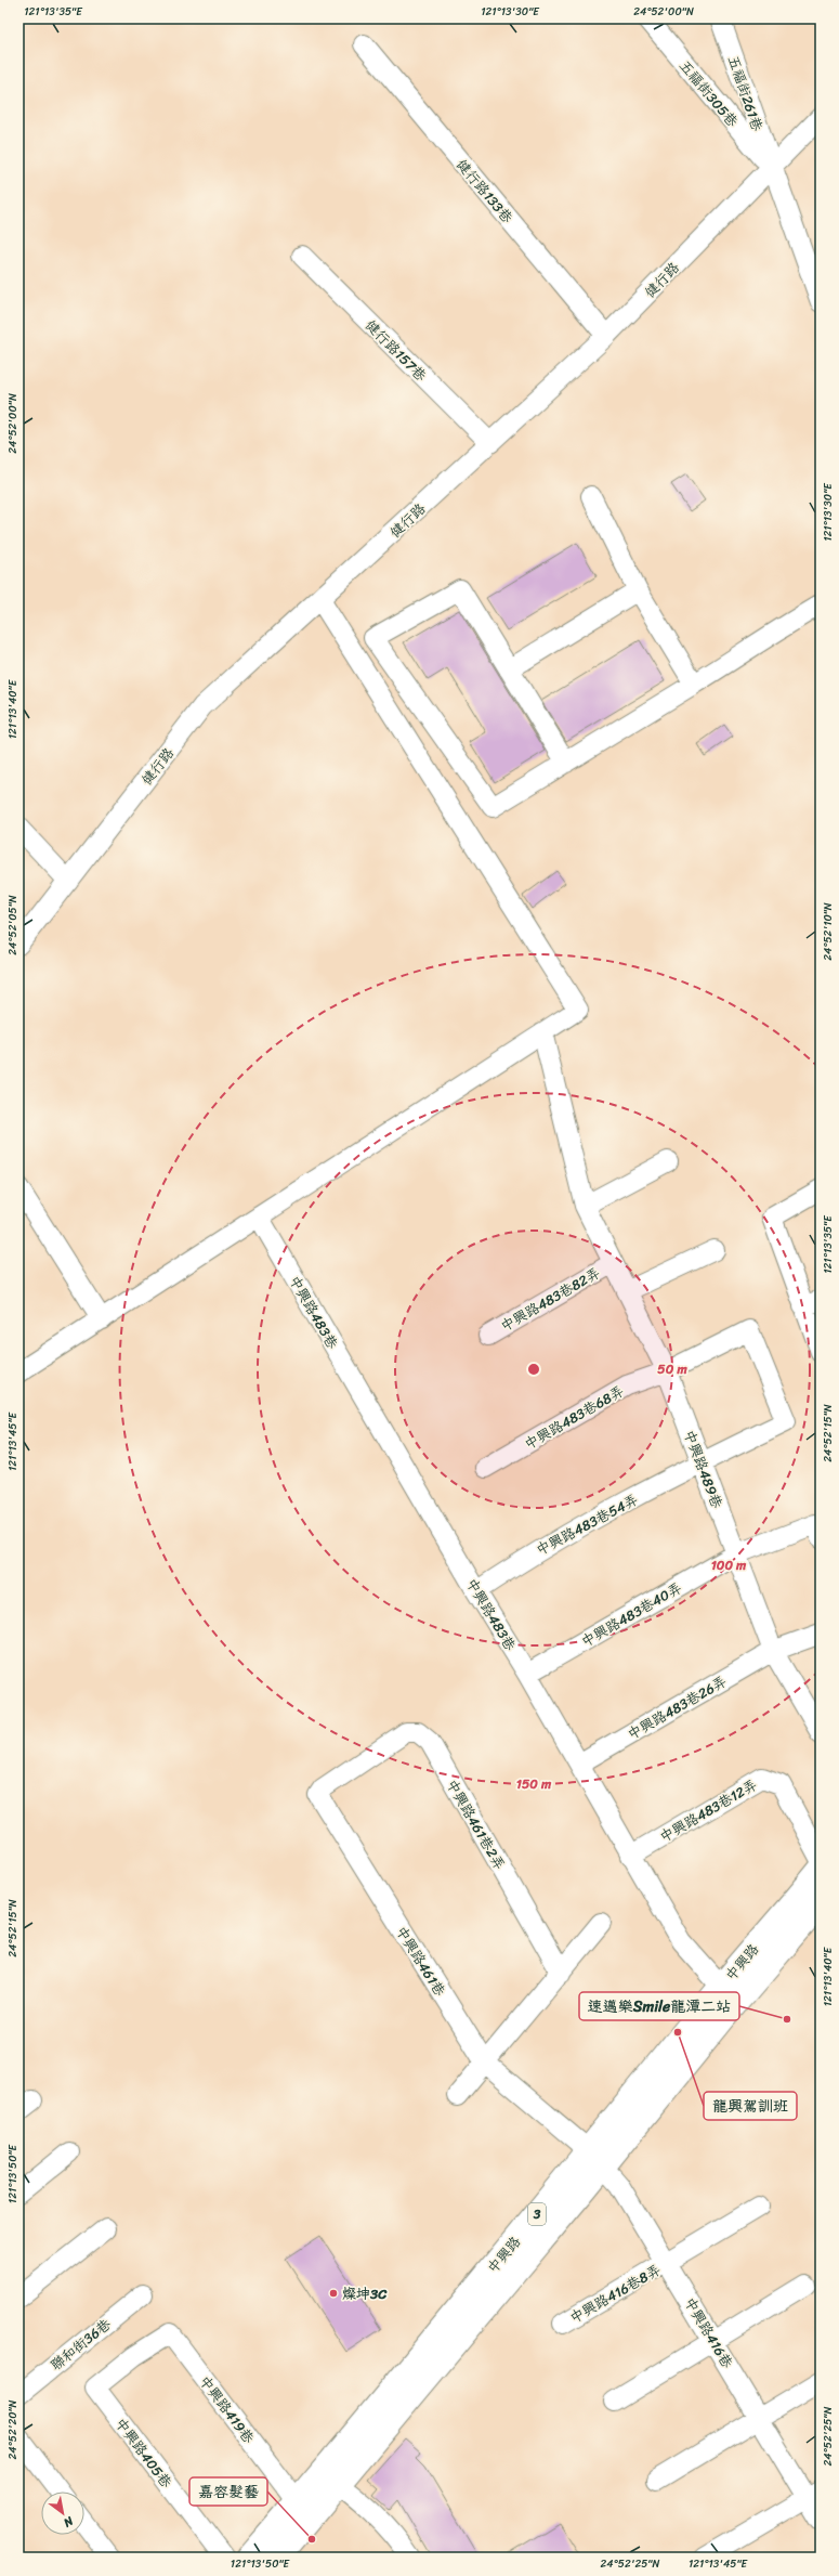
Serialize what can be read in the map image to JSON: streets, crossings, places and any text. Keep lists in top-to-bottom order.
{
  "streets": {
    "main road": ["中興路", "3"],
    "street": [
      "五福街305巷",
      "五福街261巷",
      "健行路133巷",
      "健行路",
      "健行路157巷",
      "中興路483巷82弄",
      "中興路483巷",
      "中興路483巷68弄",
      "中興路489巷",
      "中興路483巷54弄",
      "中興路483巷40弄",
      "中興路483巷26弄",
      "中興路483巷12弄",
      "中興路461巷2弄",
      "中興路461巷",
      "中興路416巷8弄",
      "中興路416巷",
      "聯和街36巷",
      "中興路419巷",
      "中興路405巷"
    ]
  },
  "crossings": [
    ["五福街305巷", "五福街261巷"],
    ["五福街305巷", "健行路"],
    ["五福街261巷", "健行路"],
    ["健行路133巷", "健行路"],
    ["健行路", "健行路157巷"],
    ["中興路483巷82弄", "中興路489巷"],
    ["中興路483巷", "中興路483巷54弄"],
    ["中興路483巷", "中興路483巷40弄"],
    ["中興路483巷", "中興路483巷26弄"],
    ["中興路483巷", "中興路483巷12弄"],
    ["中興路483巷", "中興路"],
    ["中興路483巷68弄", "中興路489巷"],
    ["中興路483巷68弄", "中興路483巷54弄"],
    ["中興路489巷", "中興路483巷54弄"],
    ["中興路489巷", "中興路483巷40弄"],
    ["中興路489巷", "中興路483巷26弄"],
    ["中興路461巷2弄", "中興路461巷"],
    ["中興路461巷", "中興路"],
    ["中興路461巷", "中興路416巷"],
    ["中興路", "中興路416巷"],
    ["中興路", "中興路419巷"],
    ["中興路416巷8弄", "中興路416巷"],
    ["中興路419巷", "中興路405巷"]
  ],
  "places": [
    "速邁樂Smile龍潭二站",
    "龍興駕訓班",
    "燦坤3C",
    "嘉容髮藝"
  ],
  "north": "bottom right",
  "coordinates": [
    "121°13'35\"E",
    "121°13'30\"E",
    "24°52'00\"N",
    "121°13'40\"E",
    "24°52'05\"N",
    "24°52'10\"N",
    "24°52'15\"N",
    "121°13'45\"E",
    "121°13'50\"E",
    "24°52'20\"N",
    "24°52'25\"N"
  ],
  "rings": ["50 m", "100 m", "150 m"]
}
